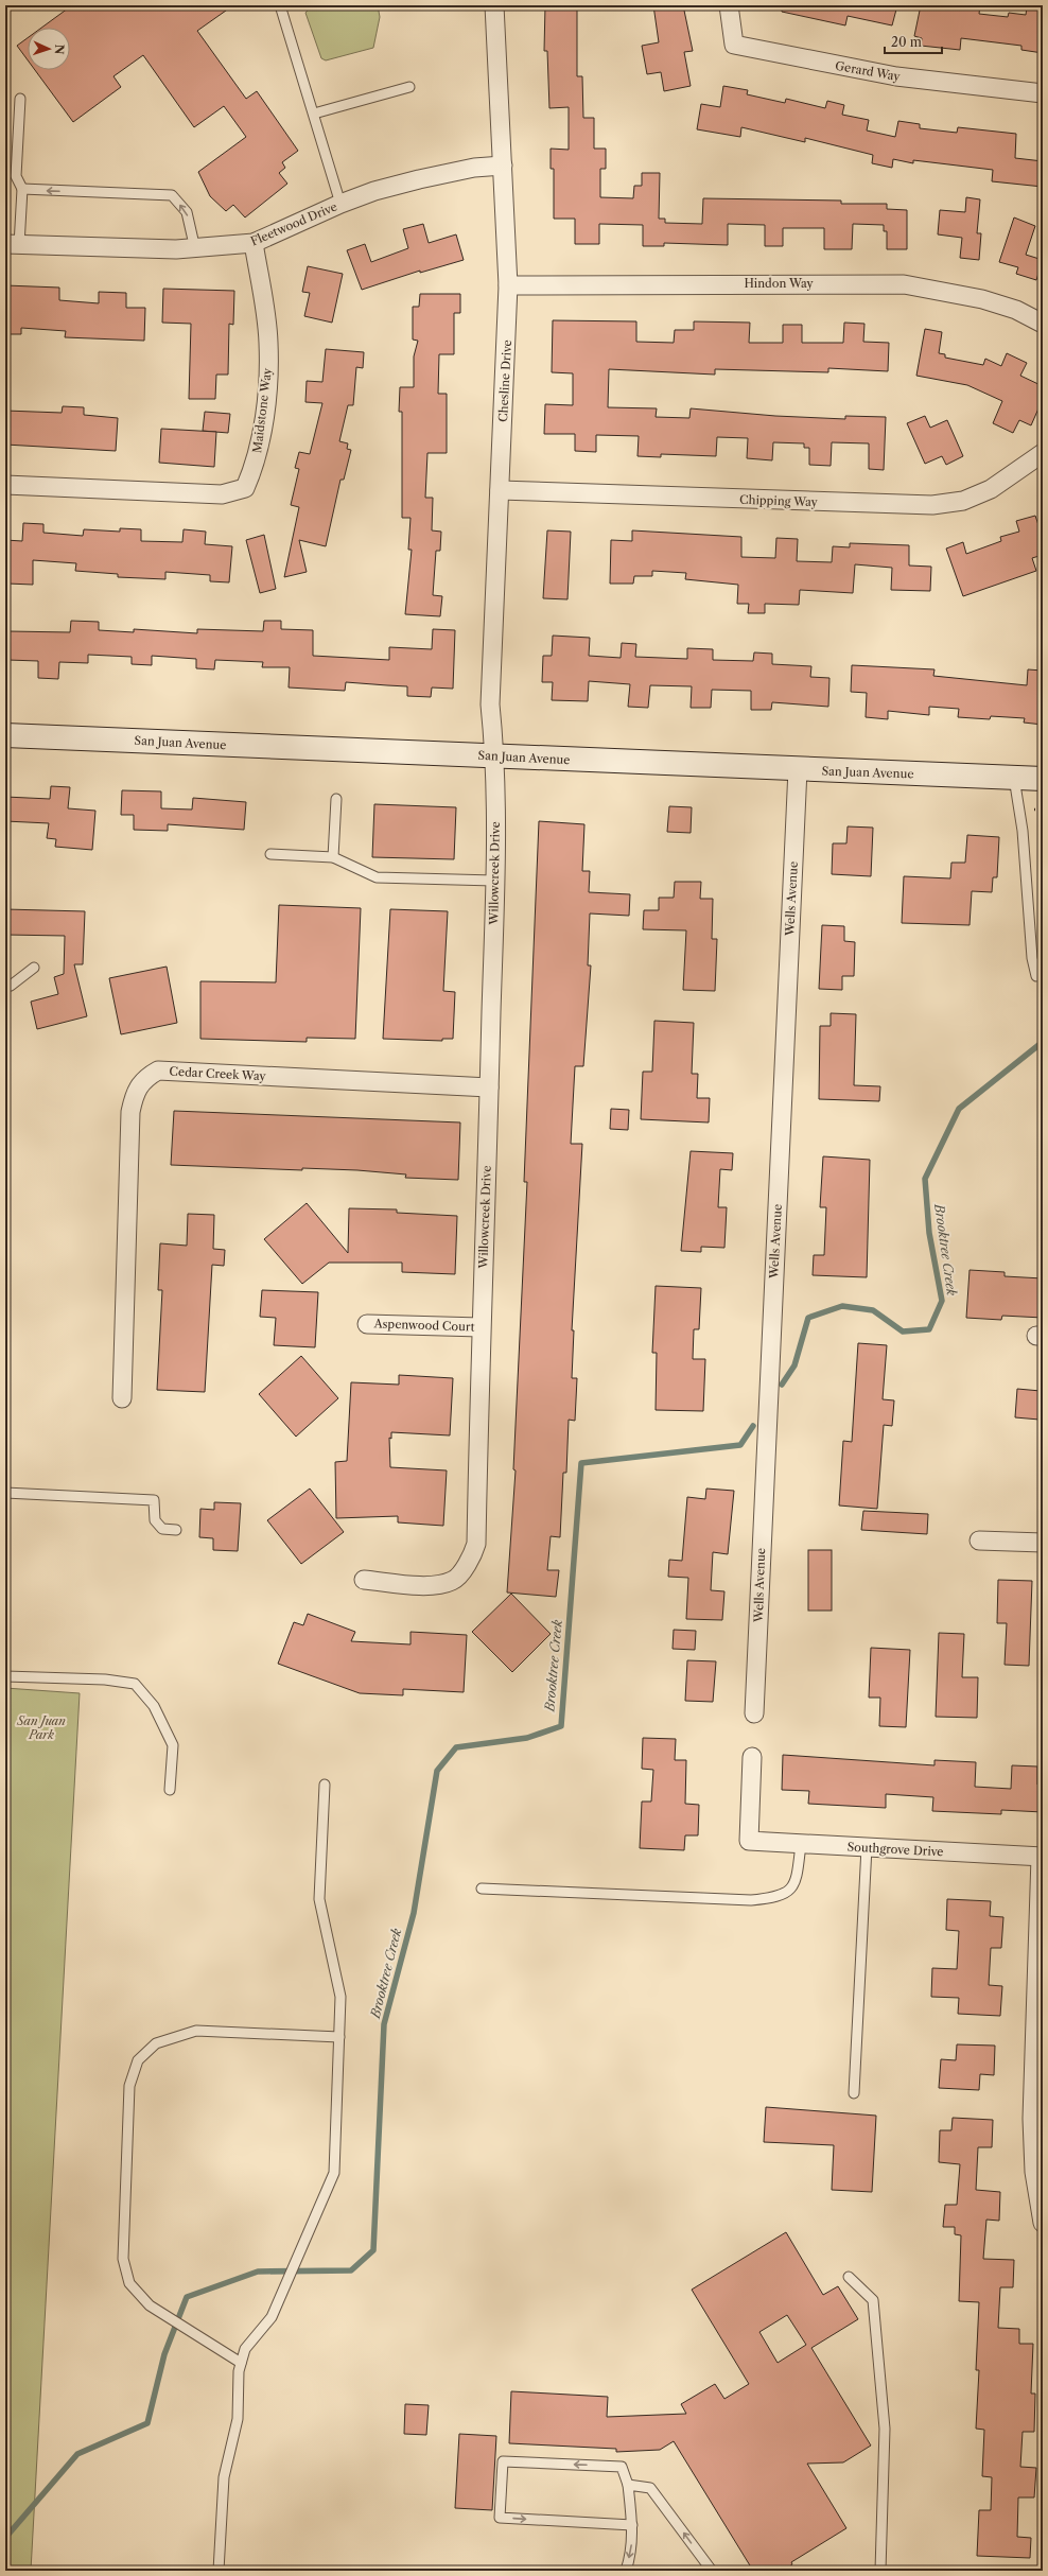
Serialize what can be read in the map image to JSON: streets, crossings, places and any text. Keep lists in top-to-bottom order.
{
  "streets": {
    "main road": ["San Juan Avenue"],
    "street": [
      "Gerard Way",
      "Fleetwood Drive",
      "Hindon Way",
      "Chesline Drive",
      "Maidstone Way",
      "Chipping Way",
      "Willowcreek Drive",
      "Wells Avenue",
      "Cedar Creek Way",
      "Aspenwood Court",
      "Southgrove Drive"
    ]
  },
  "crossings": [
    ["Fleetwood Drive", "Chesline Drive"],
    ["Fleetwood Drive", "Maidstone Way"],
    ["Hindon Way", "Chesline Drive"],
    ["Chesline Drive", "Chipping Way"],
    ["Chesline Drive", "San Juan Avenue"],
    ["Chesline Drive", "Willowcreek Drive"],
    ["San Juan Avenue", "Willowcreek Drive"],
    ["San Juan Avenue", "Wells Avenue"],
    ["Willowcreek Drive", "Cedar Creek Way"],
    ["Willowcreek Drive", "Aspenwood Court"]
  ],
  "water": ["Brooktree Creek"],
  "parks": ["San Juan Park"],
  "scale_bar": "20 m",
  "north": "right"
}
